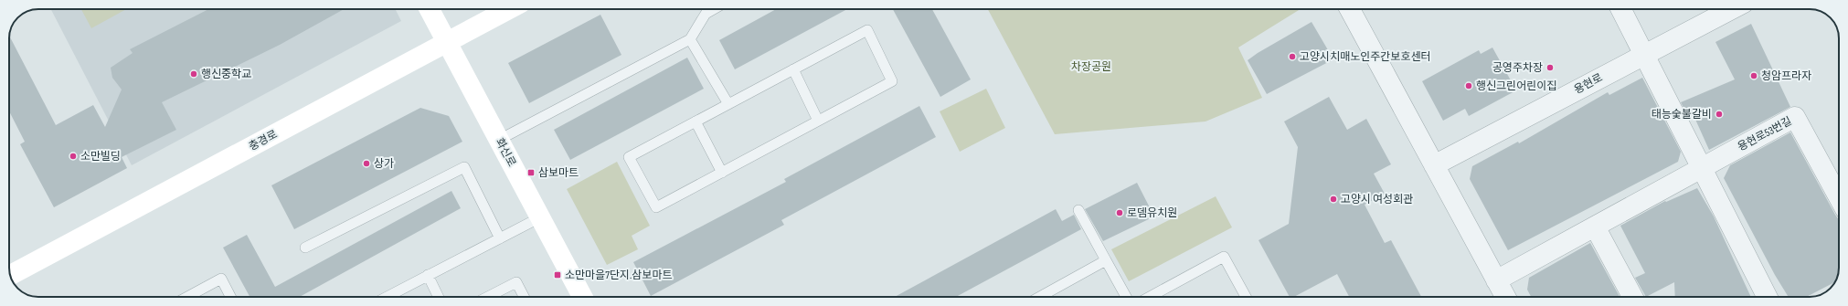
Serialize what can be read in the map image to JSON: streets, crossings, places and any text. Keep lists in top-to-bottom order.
{
  "streets": {
    "main road": ["충경로", "화신로"],
    "street": ["용현로", "용현로53번길"]
  },
  "crossings": [
    ["충경로", "화신로"]
  ],
  "parks": ["차장공원"],
  "places": {
    "other": [
      "고양시치매노인주간보호센터",
      "공영주차장",
      "행신중학교",
      "청암프라자",
      "행신그린어린이집",
      "태능숯불갈비",
      "소만빌딩",
      "상가",
      "고양시 여성회관",
      "로뎀유치원"
    ],
    "transit": ["삼보마트", "소만마을7단지.삼보마트"]
  }
}
